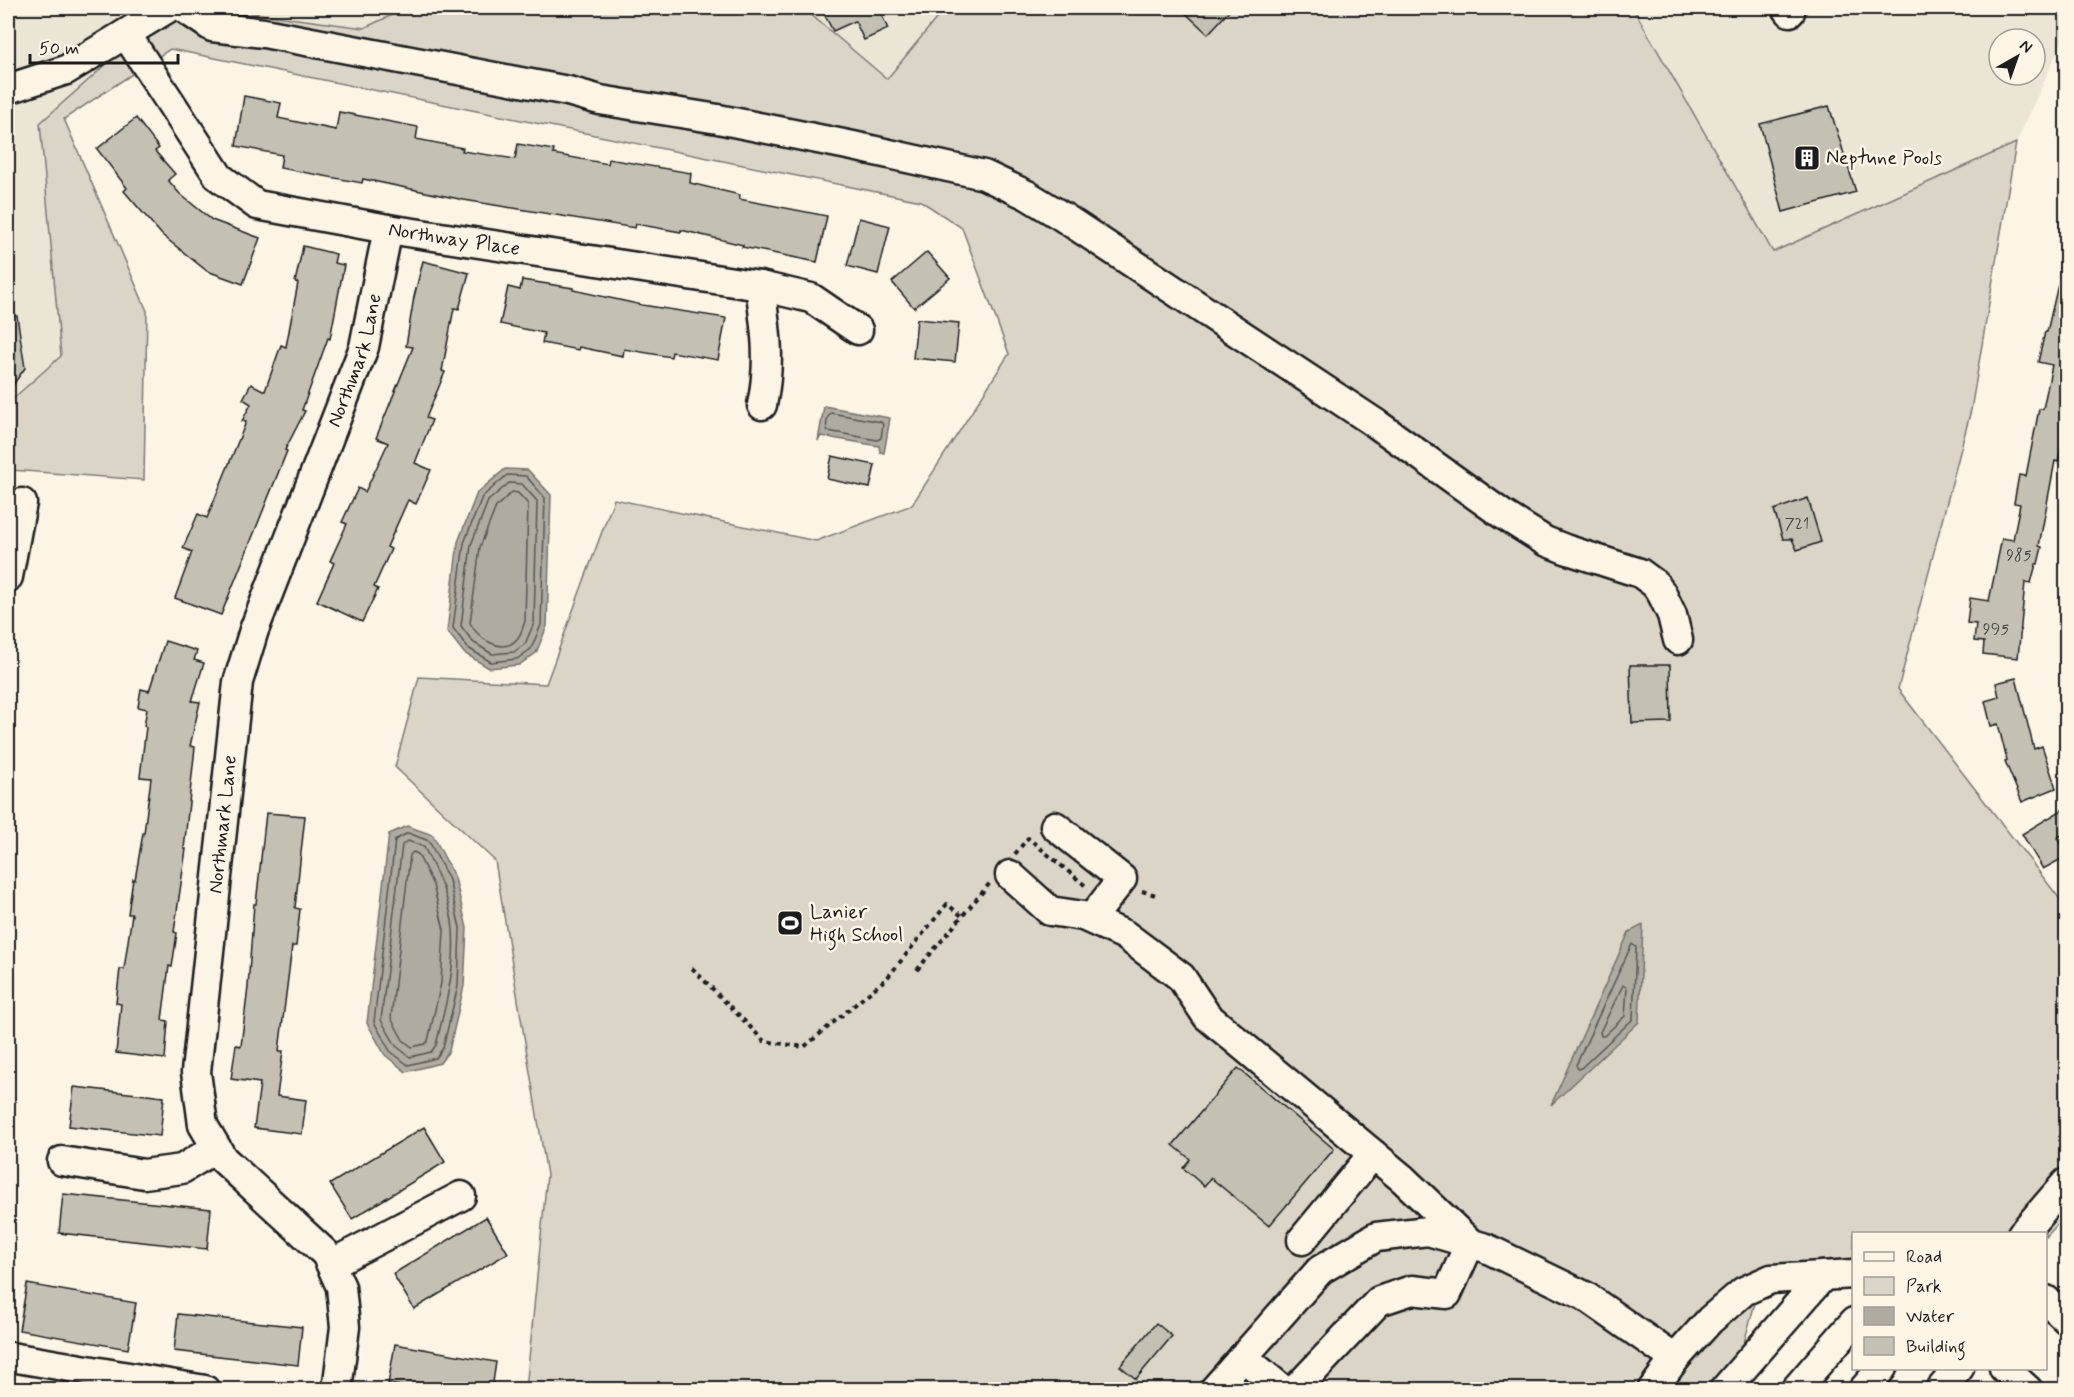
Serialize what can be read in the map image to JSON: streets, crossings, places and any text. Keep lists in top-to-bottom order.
{
  "streets": {
    "street": ["Northway Place", "Northmark Lane"]
  },
  "crossings": [
    ["Northway Place", "Northmark Lane"]
  ],
  "places": {
    "building": ["Neptune Pools"],
    "sports": ["Lanier High School"]
  },
  "house_numbers": ["721", "985", "995"],
  "legend": [
    "Road",
    "Park",
    "Water",
    "Building"
  ],
  "scale_bar": "50 m",
  "north": "top right"
}
